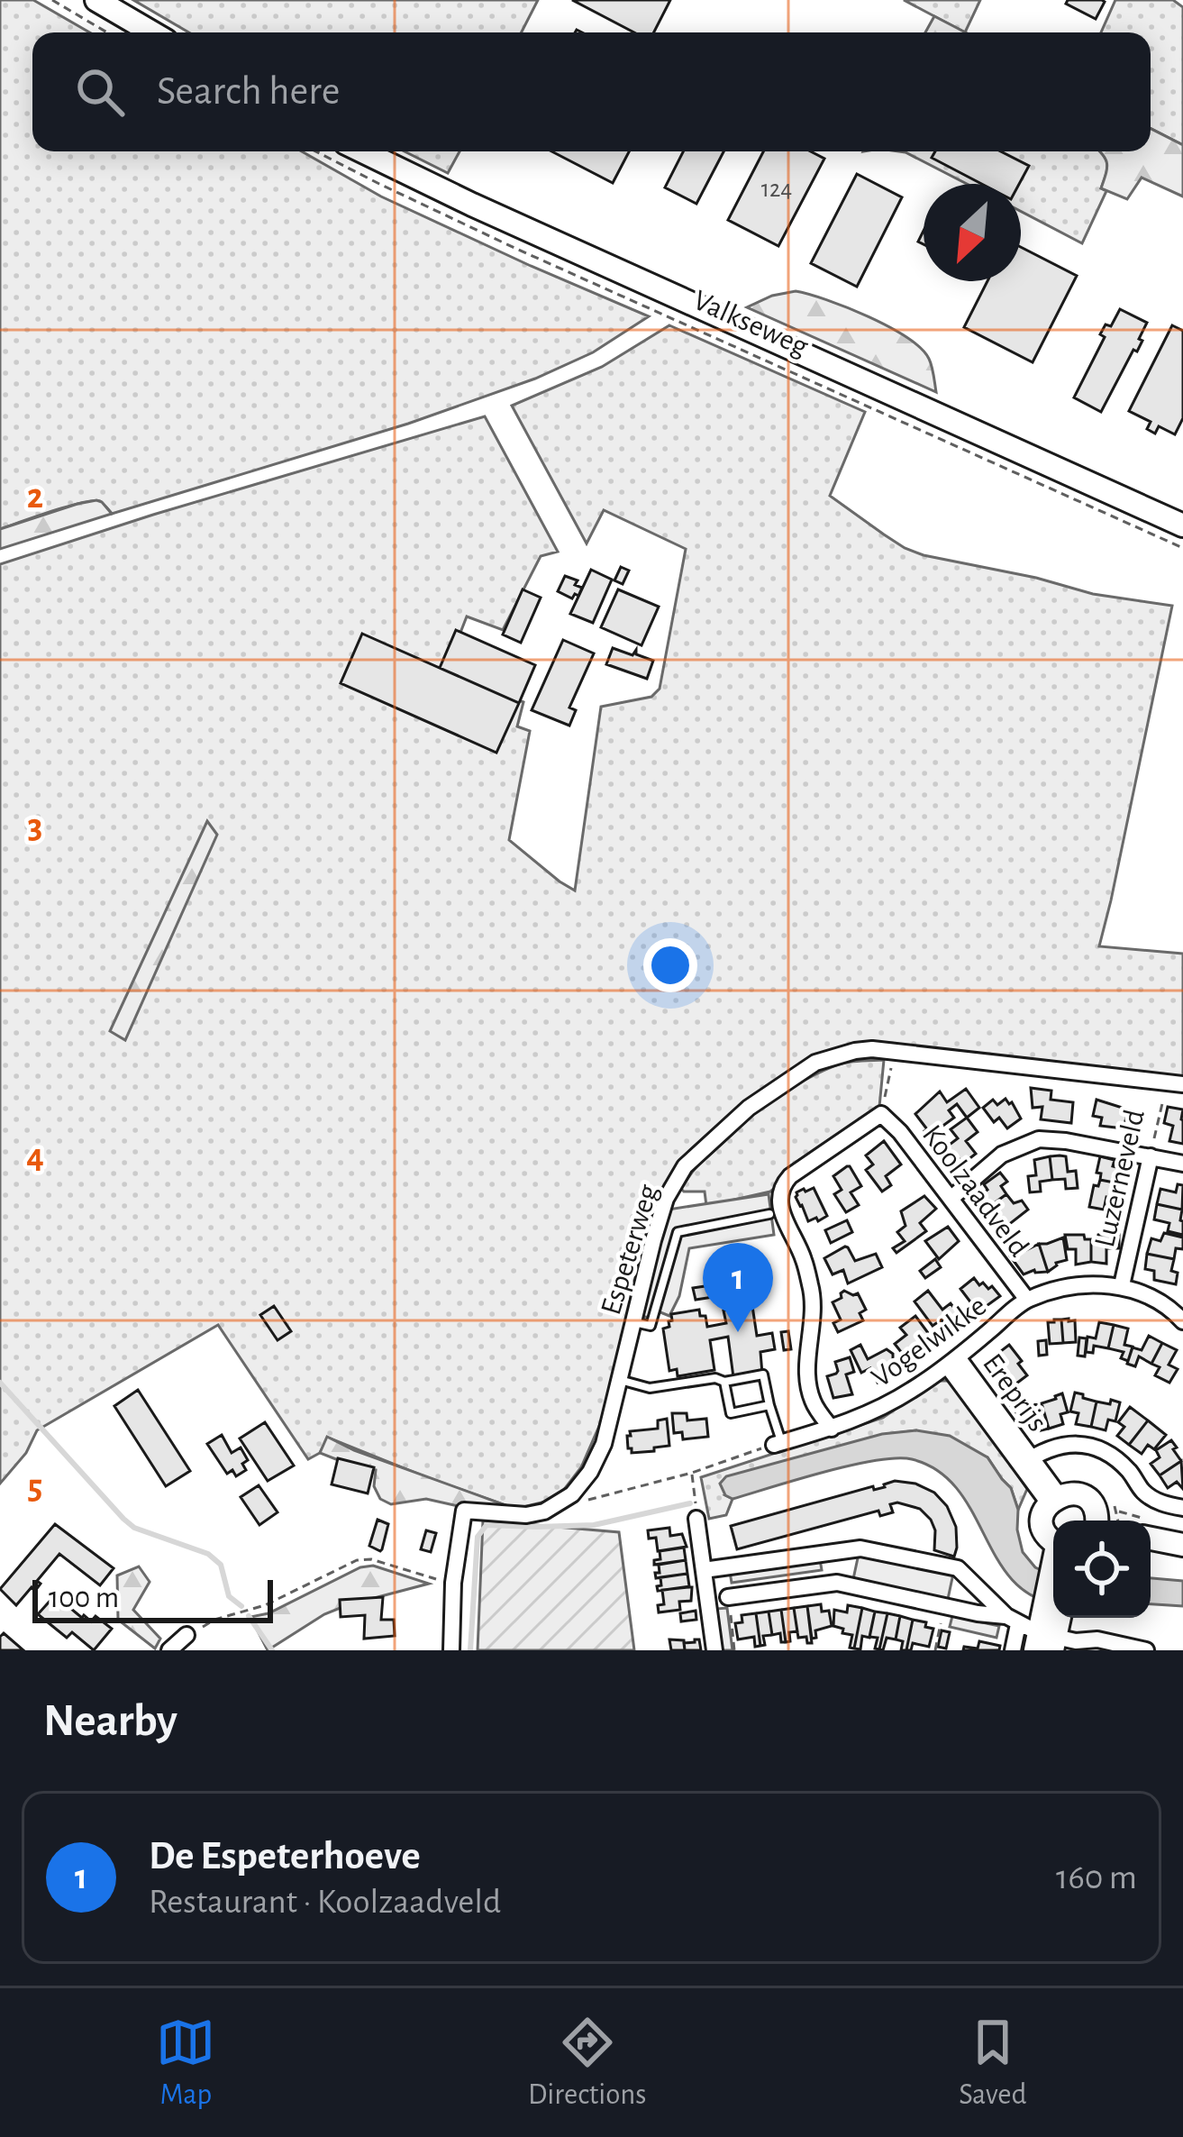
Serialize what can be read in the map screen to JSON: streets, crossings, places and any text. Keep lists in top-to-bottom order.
{
  "streets": {
    "main road": ["Valkseweg"],
    "street": [
      "Luzerneveld",
      "Koolzaadveld",
      "Espeterweg",
      "Vogelwikke",
      "Ereprijs"
    ]
  },
  "crossings": [
    ["Luzerneveld", "Espeterweg"],
    ["Luzerneveld", "Vogelwikke"],
    ["Koolzaadveld", "Vogelwikke"],
    ["Vogelwikke", "Ereprijs"]
  ],
  "house_numbers": ["124"],
  "scale_bar": "100 m",
  "north": "bottom left",
  "page": {
    "search": "Search here",
    "pins": "1",
    "scale": "100 m",
    "heading": "Nearby",
    "list": [
      {
        "mark": "1",
        "name": "De Espeterhoeve",
        "note": "Restaurant · Koolzaadveld",
        "value": "160 m"
      }
    ],
    "nav": ["Map", "Directions", "Saved"]
  },
  "grid": {
    "rows": [
      "2",
      "3",
      "4",
      "5"
    ]
  }
}
